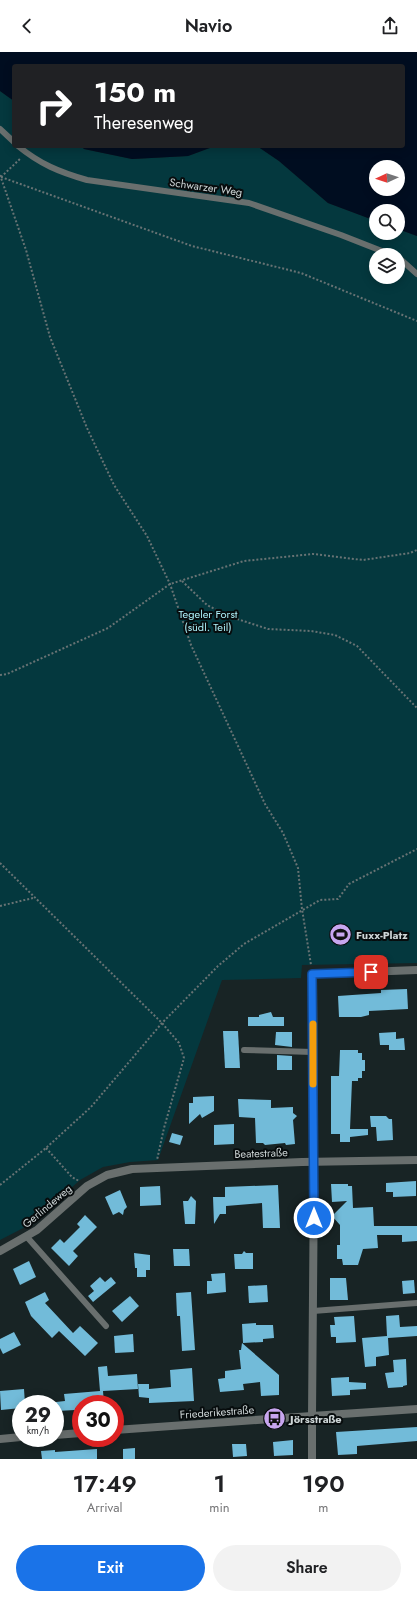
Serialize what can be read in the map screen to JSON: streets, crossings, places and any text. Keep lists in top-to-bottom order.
{
  "streets": {
    "street": ["Beatestraße", "Gerlindeweg", "Friederikestraße"],
    "lane": ["Schwarzer Weg"]
  },
  "crossings": [
    ["Beatestraße", "Gerlindeweg"]
  ],
  "parks": ["Tegeler Forst (südl. Teil)"],
  "places": {
    "sports": ["Fuxx-Platz"],
    "bus stop": ["Jörsstraße"]
  },
  "north": "left",
  "page": {
    "header": "Navio",
    "turn": ["150 m", "Theresenweg"],
    "speed": "29 km/h",
    "limit": "30",
    "eta": [
      "17:49",
      "Arrival",
      "1",
      "min",
      "190",
      "m"
    ],
    "buttons": ["Exit", "Share"]
  }
}
